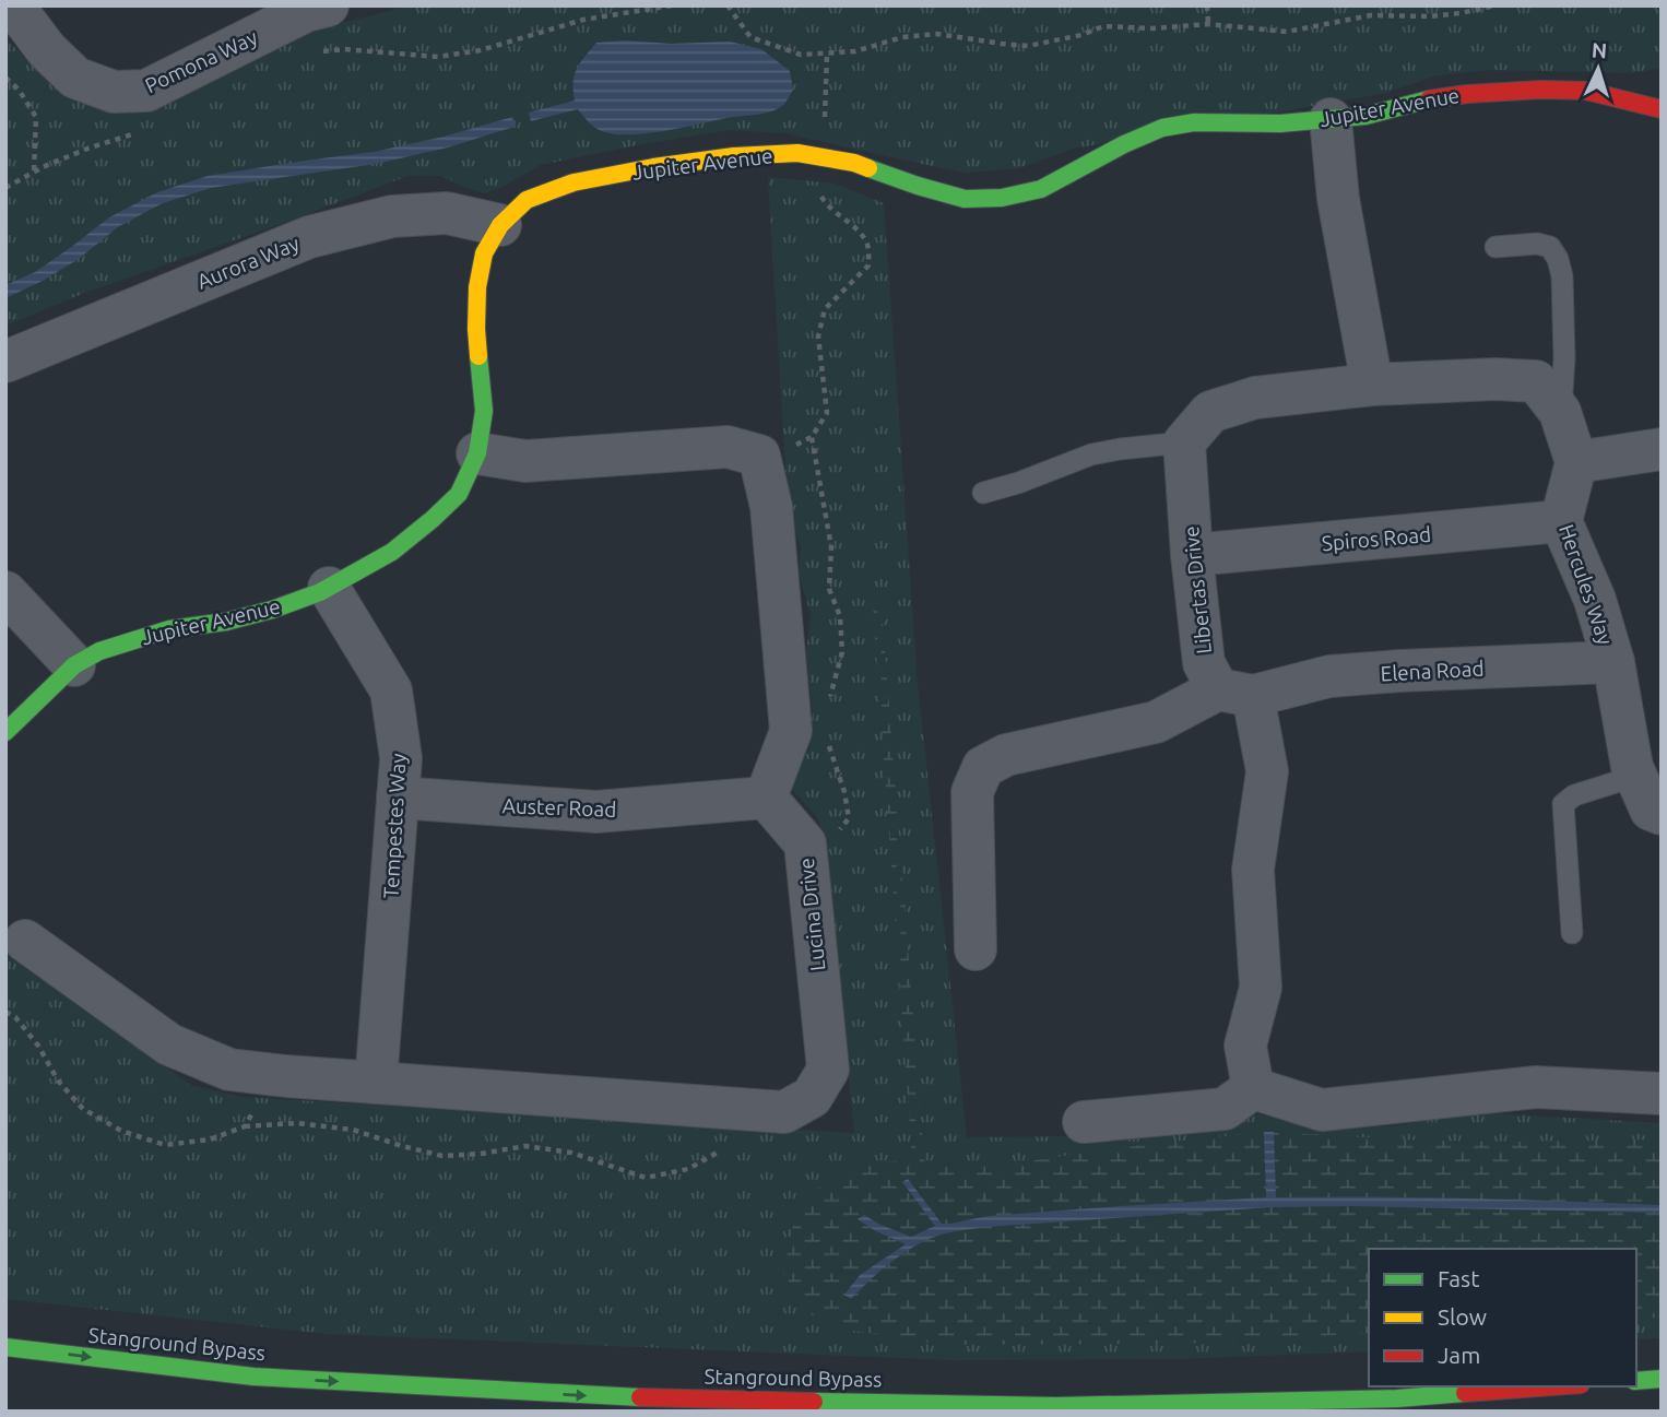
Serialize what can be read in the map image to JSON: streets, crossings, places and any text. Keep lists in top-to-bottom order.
{
  "streets": {
    "street": [
      "Pomona Way",
      "Jupiter Avenue",
      "Aurora Way",
      "Spiros Road",
      "Hercules Way",
      "Libertas Drive",
      "Elena Road",
      "Auster Road",
      "Tempestes Way",
      "Lucina Drive",
      "Stanground Bypass"
    ]
  },
  "crossings": [
    ["Jupiter Avenue", "Aurora Way"],
    ["Jupiter Avenue", "Tempestes Way"],
    ["Spiros Road", "Hercules Way"],
    ["Spiros Road", "Libertas Drive"],
    ["Hercules Way", "Elena Road"],
    ["Libertas Drive", "Elena Road"],
    ["Auster Road", "Tempestes Way"],
    ["Auster Road", "Lucina Drive"],
    ["Tempestes Way", "Lucina Drive"]
  ],
  "one_way": ["Stanground Bypass"],
  "legend": ["Fast", "Slow", "Jam"],
  "north": "top"
}
